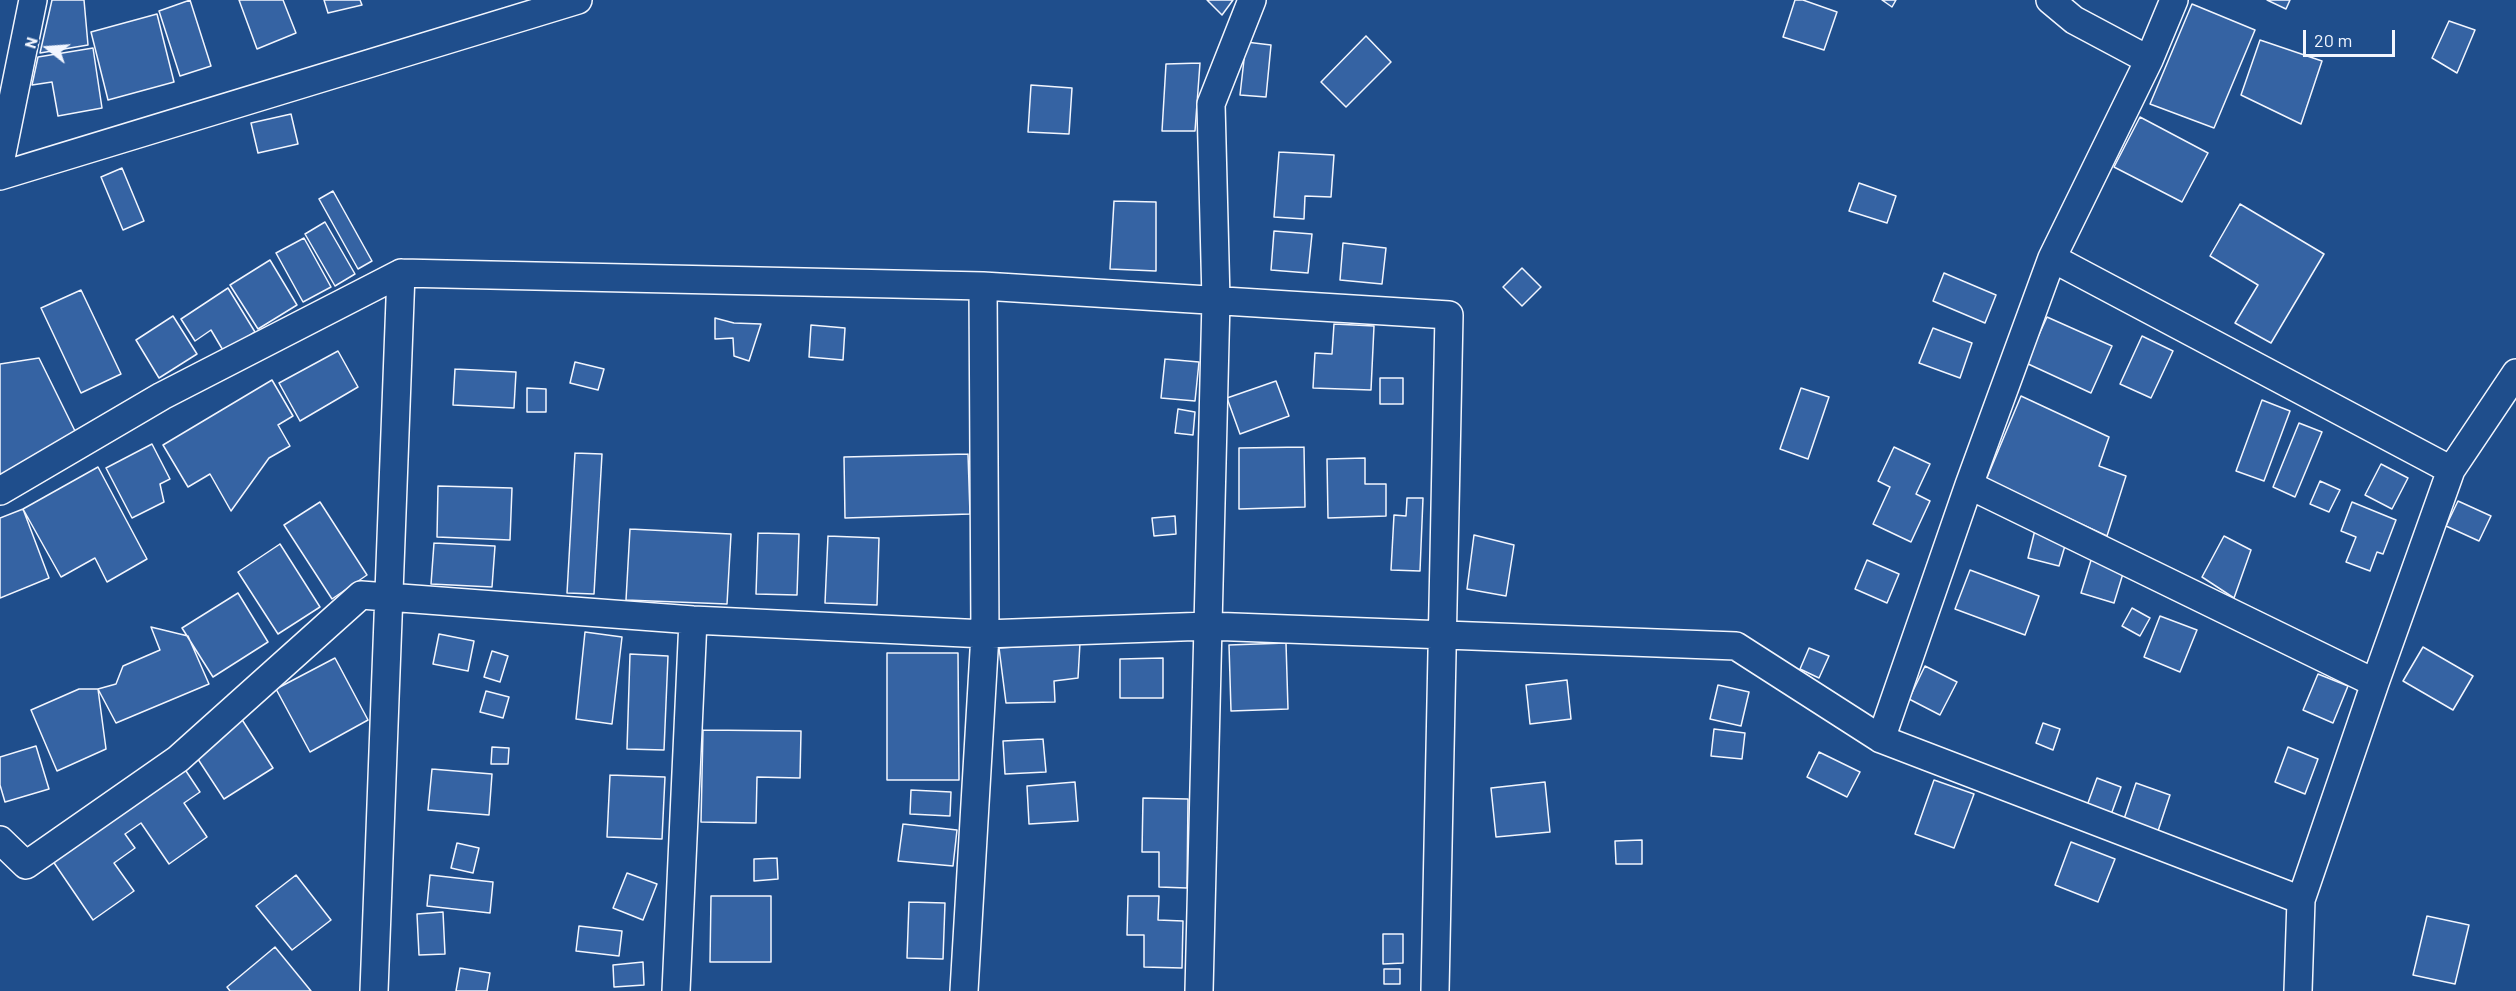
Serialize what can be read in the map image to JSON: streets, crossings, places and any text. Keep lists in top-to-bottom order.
{
  "scale_bar": "20 m",
  "north": "left"
}
